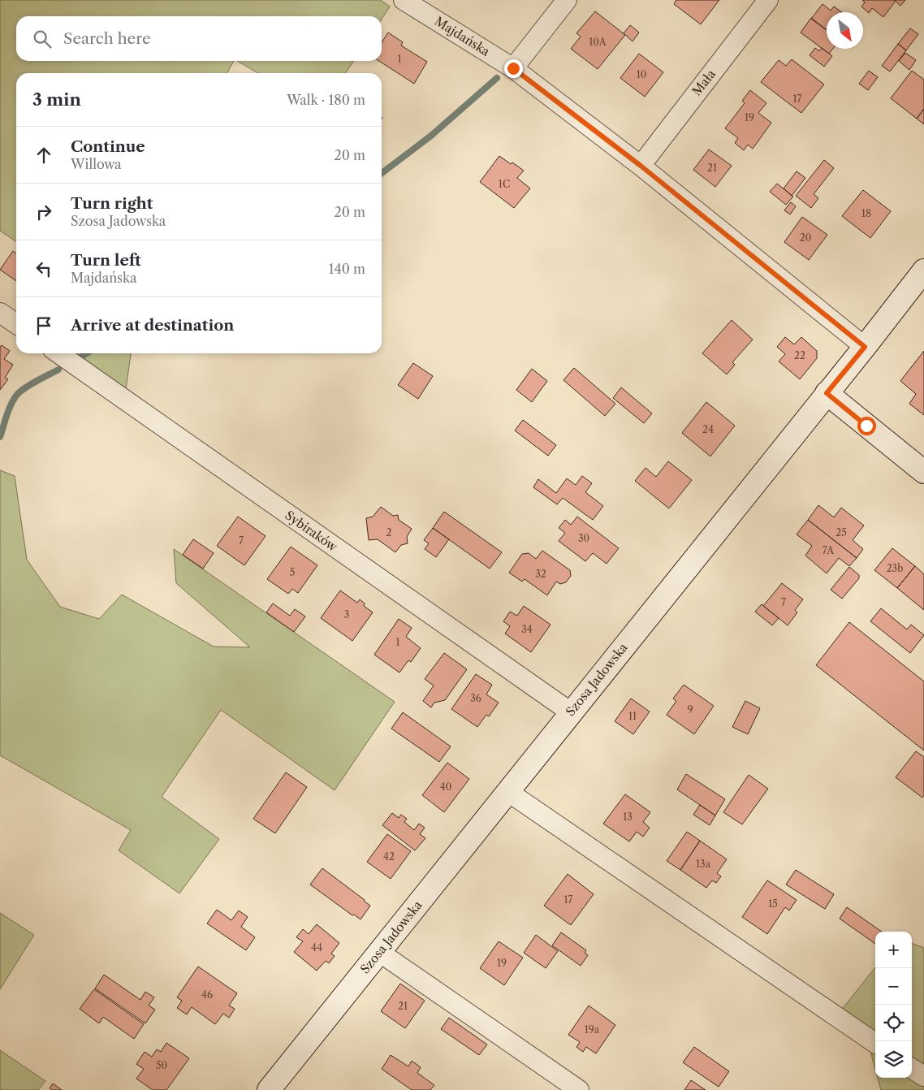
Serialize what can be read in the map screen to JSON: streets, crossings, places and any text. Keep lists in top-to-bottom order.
{
  "streets": {
    "main road": ["Szosa Jadowska"],
    "street": ["Majdańska", "Mała", "Sybiraków"]
  },
  "crossings": [
    ["Majdańska", "Mała"],
    ["Majdańska", "Szosa Jadowska"],
    ["Sybiraków", "Szosa Jadowska"]
  ],
  "house_numbers": [
    "10A",
    "1",
    "10",
    "17",
    "19",
    "21",
    "1C",
    "18",
    "20",
    "22",
    "24",
    "2",
    "25",
    "30",
    "7",
    "7A",
    "23b",
    "5",
    "32",
    "7",
    "3",
    "34",
    "1",
    "36",
    "9",
    "11",
    "40",
    "13",
    "42",
    "13a",
    "17",
    "15",
    "44",
    "19",
    "46",
    "21",
    "19a",
    "50"
  ],
  "north": "bottom right",
  "page": {
    "search": "Search here",
    "heading": ["3 min", "Walk · 180 m"],
    "list": [
      ["Continue", "Willowa", "20 m"],
      ["Turn right", "Szosa Jadowska", "20 m"],
      ["Turn left", "Majdańska", "140 m"],
      "Arrive at destination"
    ],
    "map_buttons": ["+", "−"]
  }
}
